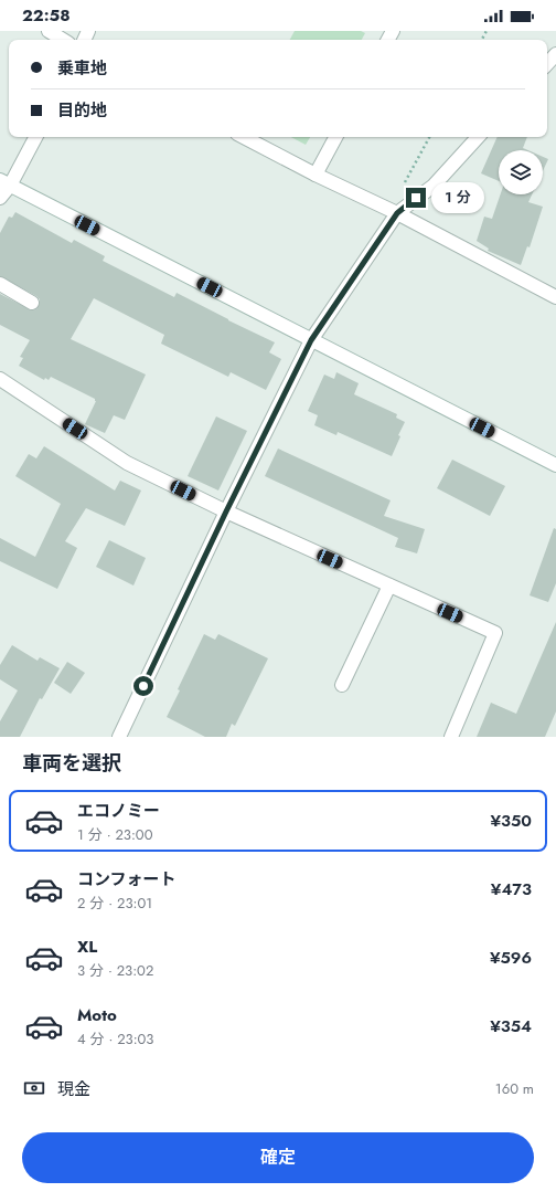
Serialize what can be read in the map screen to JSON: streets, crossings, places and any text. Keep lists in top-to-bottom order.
{
  "page": {
    "status": "22:58",
    "banner": ["乗車地", "目的地"],
    "bubble": "1 分",
    "heading": "車両を選択",
    "list": [
      {
        "name": "エコノミー",
        "note": "1 分 · 23:00",
        "value": "¥350"
      },
      {
        "name": "コンフォート",
        "note": "2 分 · 23:01",
        "value": "¥473"
      },
      {
        "name": "XL",
        "note": "3 分 · 23:02",
        "value": "¥596"
      },
      {
        "name": "Moto",
        "note": "4 分 · 23:03",
        "value": "¥354"
      }
    ],
    "pay": ["現金", "160 m"],
    "buttons": "確定"
  }
}
